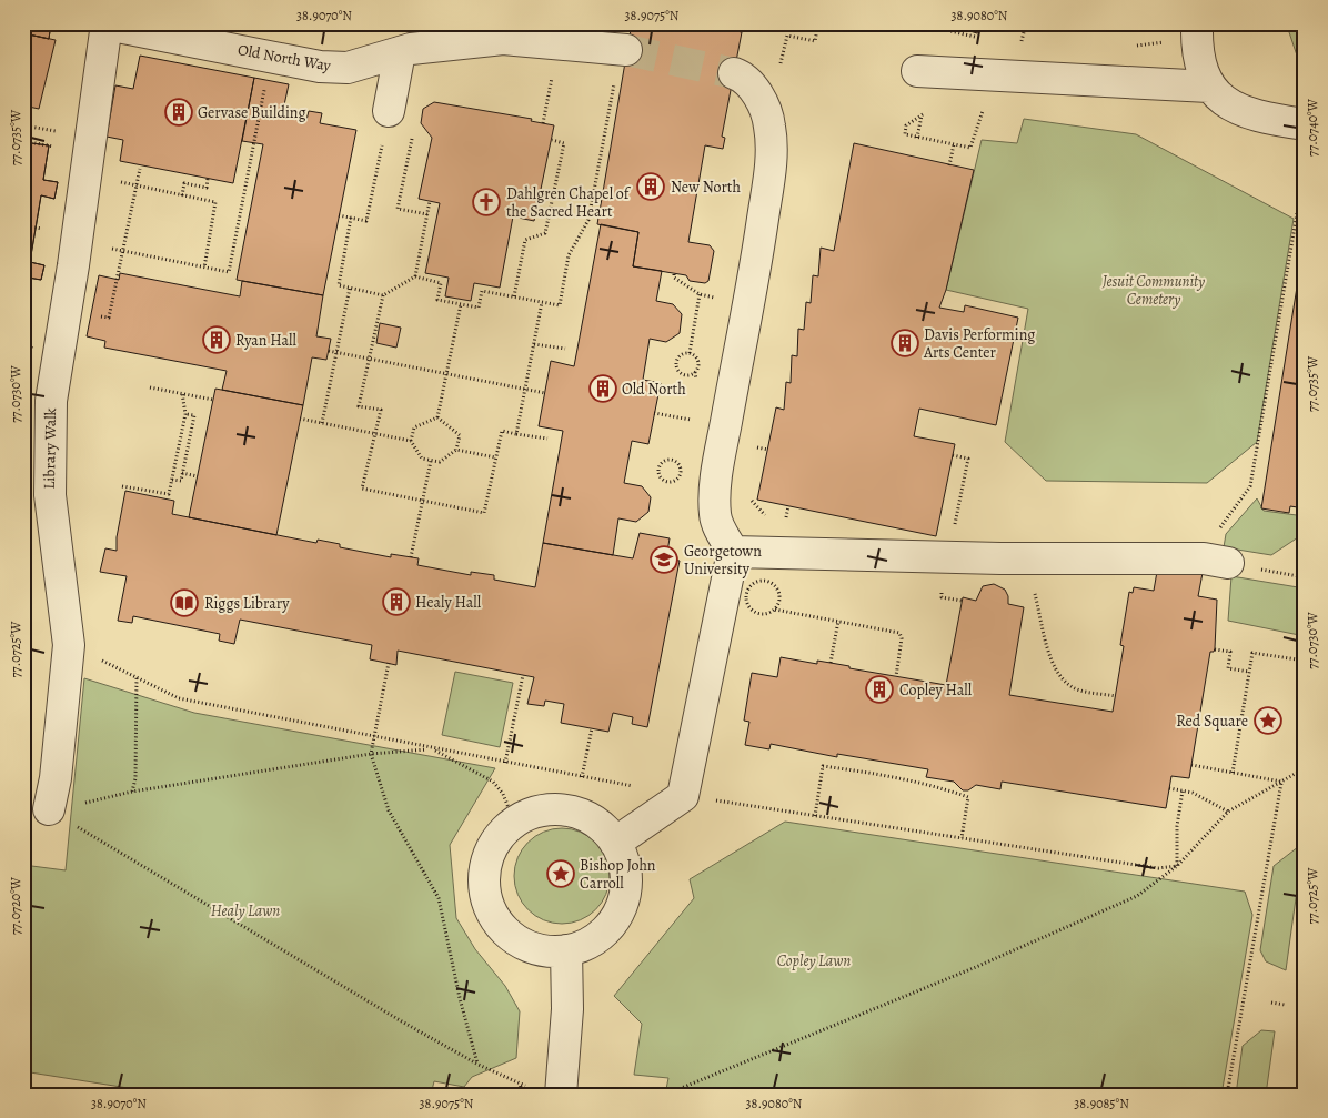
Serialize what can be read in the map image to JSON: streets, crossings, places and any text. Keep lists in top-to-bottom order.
{
  "streets": {
    "street": ["Old North Way", "Library Walk"]
  },
  "crossings": [
    ["Old North Way", "Library Walk"]
  ],
  "parks": ["Jesuit Community Cemetery", "Healy Lawn", "Copley Lawn"],
  "places": {
    "building": [
      "Gervase Building",
      "New North",
      "Ryan Hall",
      "Davis Performing Arts Center",
      "Old North",
      "Healy Hall",
      "Copley Hall"
    ],
    "church": ["Dahlgren Chapel of the Sacred Heart"],
    "school or university": ["Georgetown University"],
    "library": ["Riggs Library"],
    "place": ["Red Square", "Bishop John Carroll"]
  },
  "coordinates": [
    "38.9070°N",
    "38.9075°N",
    "38.9080°N",
    "77.0740°W",
    "77.0735°W",
    "77.0730°W",
    "77.0725°W",
    "77.0720°W",
    "38.9085°N"
  ]
}
